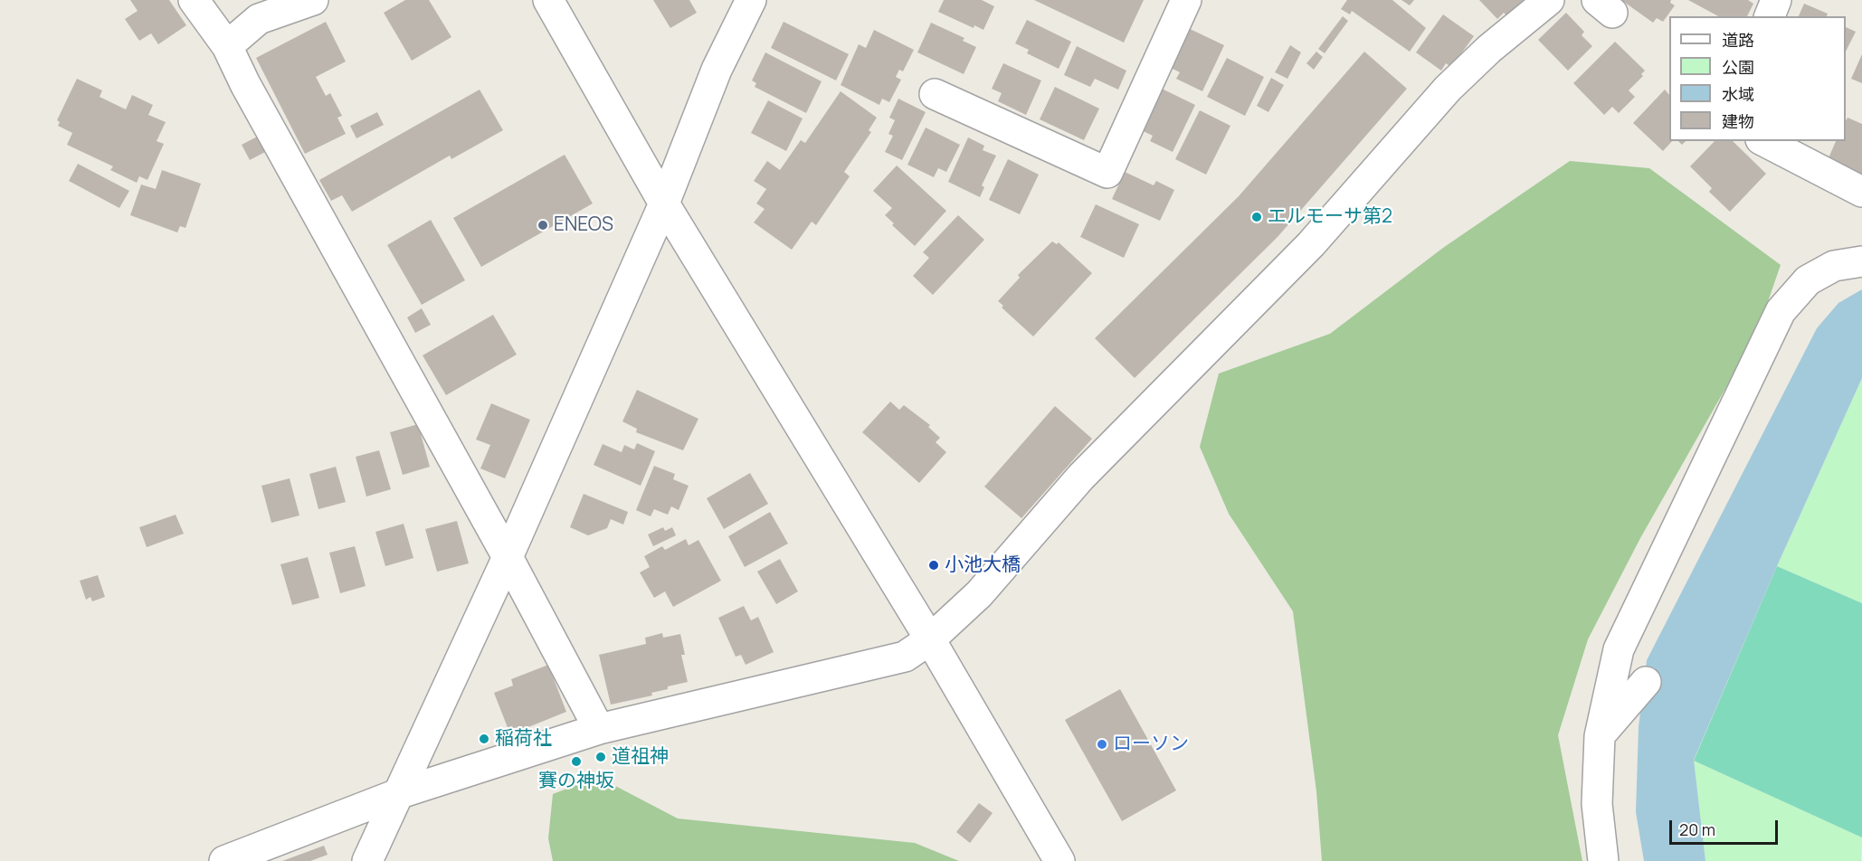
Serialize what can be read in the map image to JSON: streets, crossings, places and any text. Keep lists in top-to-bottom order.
{
  "places": [
    "エルモーサ第2",
    "ENEOS",
    "小池大橋",
    "稲荷社",
    "ローソン",
    "道祖神",
    "賽の神坂"
  ],
  "legend": [
    "道路",
    "公園",
    "水域",
    "建物"
  ],
  "scale_bar": "20 m"
}
